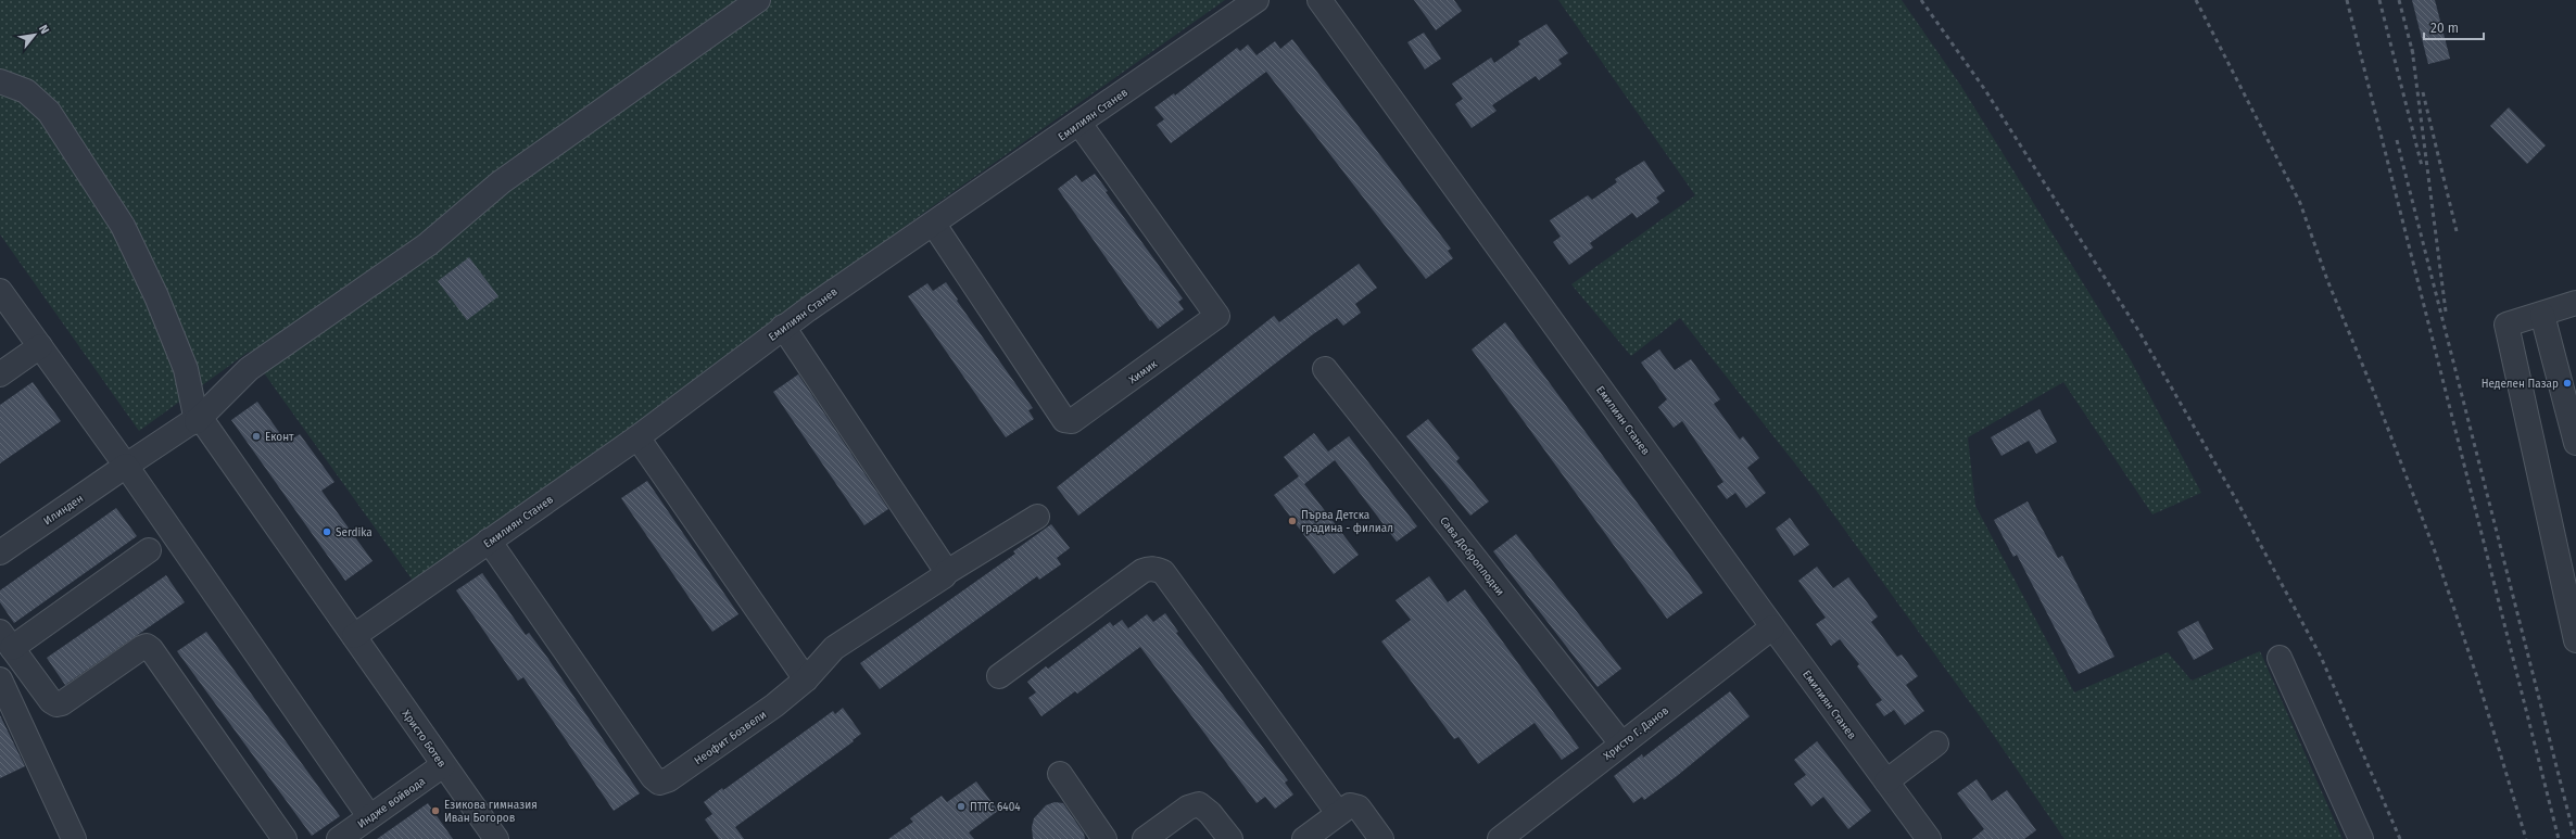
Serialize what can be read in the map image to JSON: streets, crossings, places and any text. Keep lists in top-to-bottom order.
{
  "streets": {
    "street": [
      "Емилиян Станев",
      "Химик",
      "Илинден",
      "Сава Доброплодни",
      "Христо Г. Данов",
      "Неофит Бозвели",
      "Христо Ботев",
      "Индже войвода"
    ]
  },
  "crossings": [
    ["Емилиян Станев", "Химик"],
    ["Емилиян Станев", "Христо Г. Данов"],
    ["Емилиян Станев", "Неофит Бозвели"],
    ["Емилиян Станев", "Христо Ботев"],
    ["Илинден", "Христо Ботев"],
    ["Сава Доброплодни", "Христо Г. Данов"],
    ["Христо Ботев", "Индже войвода"]
  ],
  "places": [
    "Неделен Пазар",
    "Еконт",
    "Първа Детска градина - филиал",
    "Serdika",
    "ПТТС 6404",
    "Езикова гимназия Иван Богоров"
  ],
  "scale_bar": "20 m",
  "north": "top right"
}
